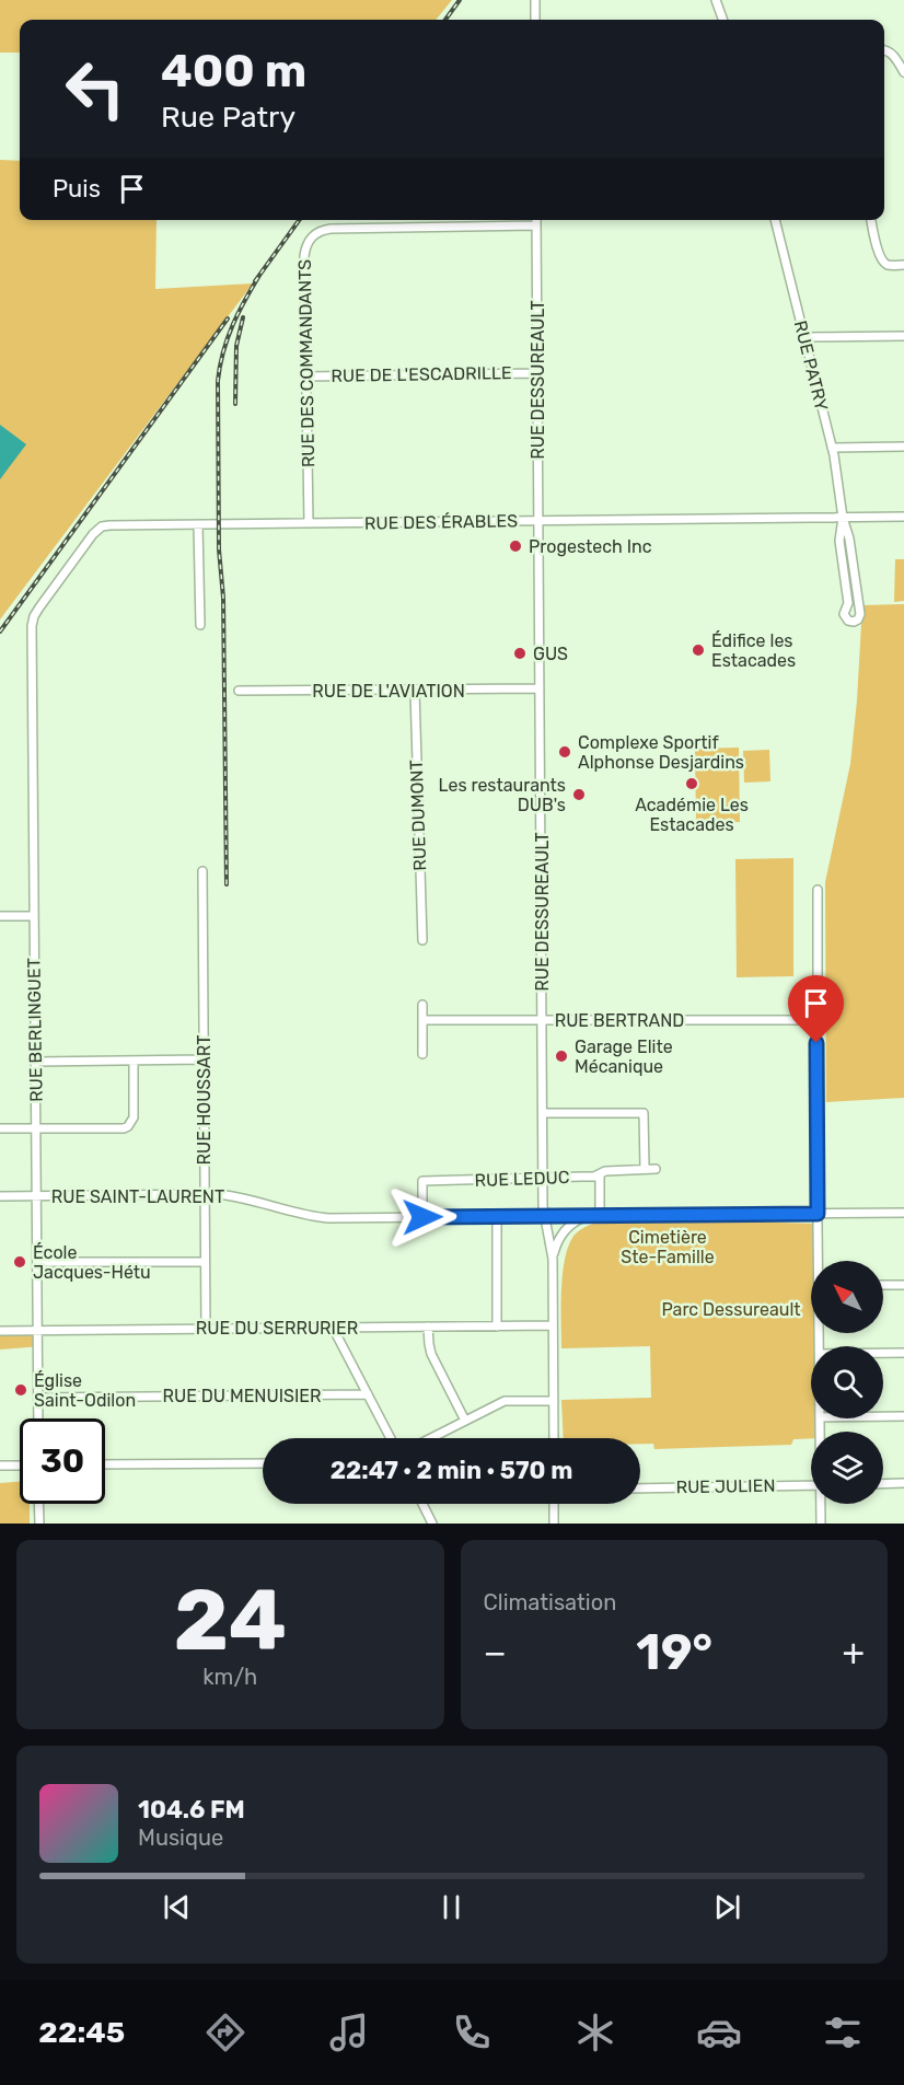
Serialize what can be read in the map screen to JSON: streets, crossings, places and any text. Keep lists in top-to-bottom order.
{
  "streets": {
    "street": [
      "RUE DES COMMANDANTS",
      "RUE PATRY",
      "RUE DE L'ESCADRILLE",
      "RUE DESSUREAULT",
      "RUE DES ÉRABLES",
      "RUE DE L'AVIATION",
      "RUE DUMONT",
      "RUE BERTRAND",
      "RUE BERLINGUET",
      "RUE HOUSSART",
      "RUE LEDUC",
      "RUE SAINT-LAURENT",
      "RUE DU SERRURIER",
      "RUE DU MENUISIER",
      "RUE JULIEN"
    ]
  },
  "crossings": [
    ["RUE DES COMMANDANTS", "RUE DE L'ESCADRILLE"],
    ["RUE DES COMMANDANTS", "RUE DESSUREAULT"],
    ["RUE DES COMMANDANTS", "RUE DES ÉRABLES"],
    ["RUE PATRY", "RUE DES ÉRABLES"],
    ["RUE DE L'ESCADRILLE", "RUE DESSUREAULT"],
    ["RUE DESSUREAULT", "RUE DES ÉRABLES"],
    ["RUE DESSUREAULT", "RUE DE L'AVIATION"],
    ["RUE DESSUREAULT", "RUE BERTRAND"],
    ["RUE DESSUREAULT", "RUE LEDUC"],
    ["RUE DESSUREAULT", "RUE SAINT-LAURENT"],
    ["RUE DESSUREAULT", "RUE DU SERRURIER"],
    ["RUE DES ÉRABLES", "RUE BERLINGUET"],
    ["RUE DE L'AVIATION", "RUE DUMONT"],
    ["RUE BERLINGUET", "RUE SAINT-LAURENT"],
    ["RUE BERLINGUET", "RUE DU SERRURIER"],
    ["RUE BERLINGUET", "RUE DU MENUISIER"],
    ["RUE HOUSSART", "RUE SAINT-LAURENT"],
    ["RUE HOUSSART", "RUE DU SERRURIER"],
    ["RUE LEDUC", "RUE SAINT-LAURENT"]
  ],
  "parks": ["Cimetière Ste-Famille", "Parc Dessureault"],
  "places": [
    "Progestech Inc",
    "Édifice les Estacades",
    "GUS",
    "Complexe Sportif Alphonse Desjardins",
    "Académie Les Estacades",
    "Les restaurants DUB's",
    "Garage Elite Mécanique",
    "École Jacques-Hétu",
    "Église Saint-Odilon"
  ],
  "north": "top left",
  "page": {
    "turn": ["400 m", "Rue Patry"],
    "then": "Puis",
    "limit": "30",
    "trip": "22:47 · 2 min · 570 m",
    "tile": [
      ["24", "km/h"],
      "Climatisation"
    ],
    "heat": ["−", "19°", "+"],
    "song": ["104.6 FM", "Musique"],
    "tabs": "22:45"
  }
}
